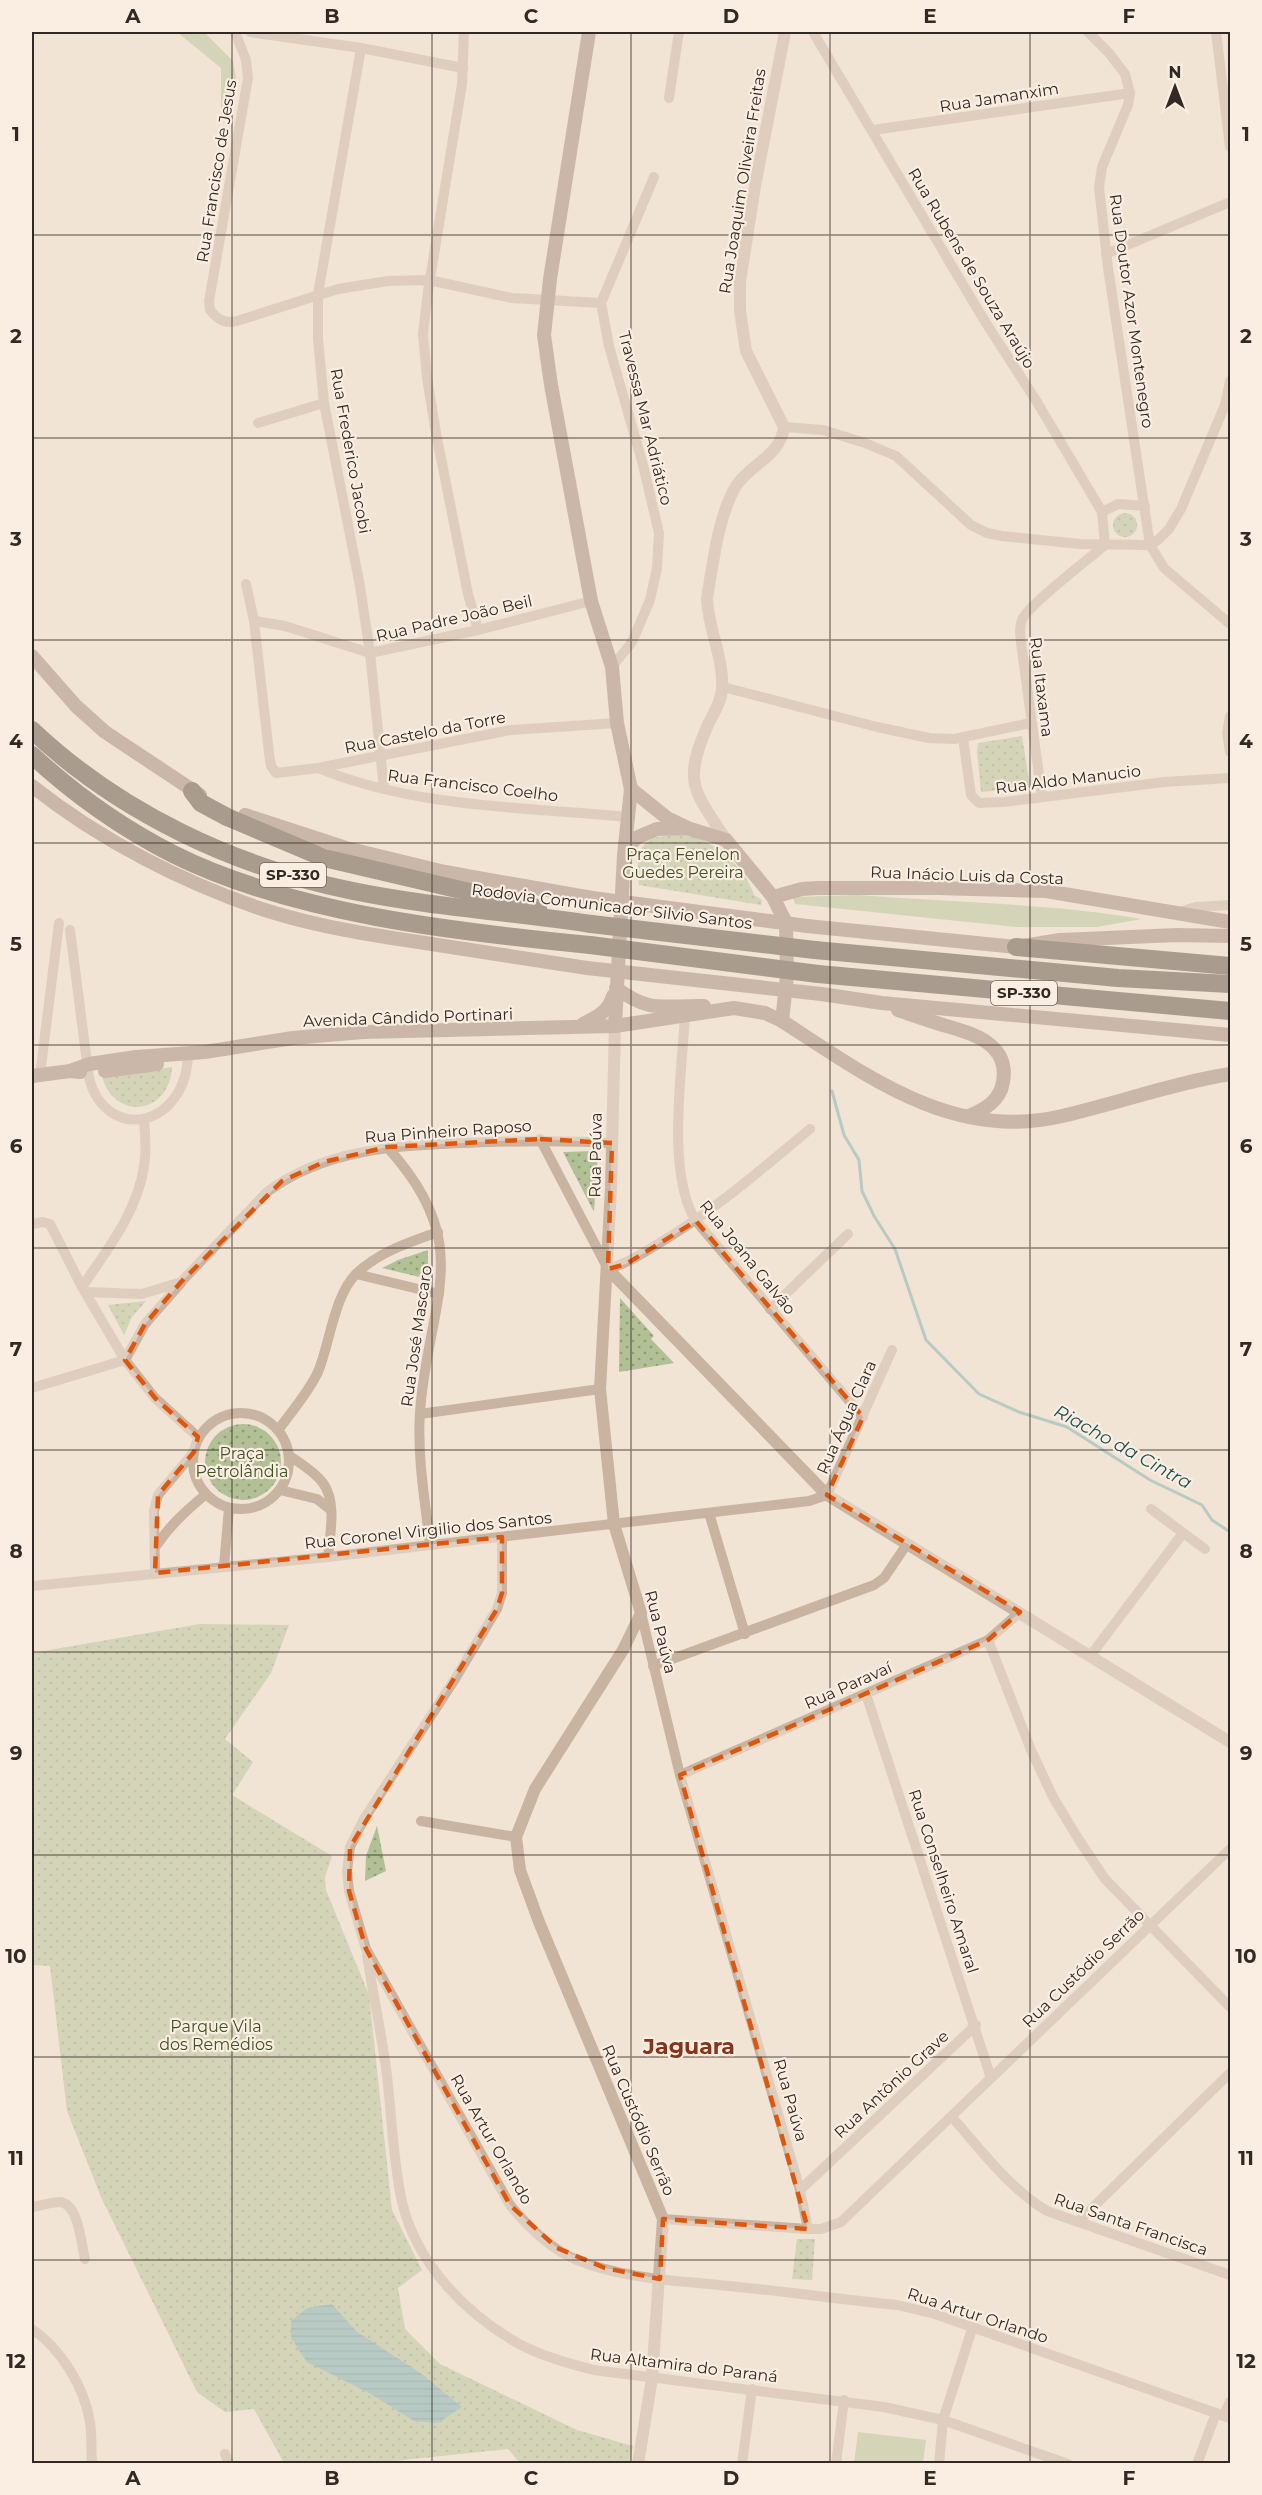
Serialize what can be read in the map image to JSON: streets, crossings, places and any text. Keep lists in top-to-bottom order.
{
  "streets": {
    "highway": ["SP-330", "Rodovia Comunicador Silvio Santos"],
    "main road": ["Rua Inácio Luis da Costa", "Avenida Cândido Portinari"],
    "street": [
      "Rua Jamanxim",
      "Rua Francisco de Jesus",
      "Rua Joaquim Oliveira Freitas",
      "Rua Rubens de Souza Araújo",
      "Rua Doutor Azor Montenegro",
      "Travessa Mar Adriático",
      "Rua Frederico Jacobi",
      "Rua Padre João Beil",
      "Rua Itaxama",
      "Rua Castelo da Torre",
      "Rua Aldo Manucio",
      "Rua Francisco Coelho",
      "Rua Pinheiro Raposo",
      "Rua Paúva",
      "Rua Joana Galvão",
      "Rua José Mascaro",
      "Rua Água Clara",
      "Rua Coronel Virgilio dos Santos",
      "Rua Paravaí",
      "Rua Conselheiro Amaral",
      "Rua Custódio Serrão",
      "Rua Antônio Grave",
      "Rua Artur Orlando",
      "Rua Santa Francisca",
      "Rua Altamira do Paraná"
    ]
  },
  "crossings": [
    ["Rua Jamanxim", "Rua Rubens de Souza Araújo"],
    ["Rua Jamanxim", "Rua Doutor Azor Montenegro"],
    ["Rua Francisco de Jesus", "Rua Frederico Jacobi"],
    ["Rua Frederico Jacobi", "Rua Padre João Beil"],
    ["Rua Frederico Jacobi", "Rua Castelo da Torre"],
    ["Rua Frederico Jacobi", "Rua Francisco Coelho"],
    ["Rua Padre João Beil", "Rua Castelo da Torre"],
    ["Rua Itaxama", "Rua Aldo Manucio"],
    ["Rua Castelo da Torre", "Rua Francisco Coelho"],
    ["Avenida Cândido Portinari", "Rua Paúva"],
    ["Avenida Cândido Portinari", "Rua Joana Galvão"],
    ["Rua Pinheiro Raposo", "Rua Paúva"],
    ["Rua Pinheiro Raposo", "Rua José Mascaro"],
    ["Rua Paúva", "Rua Coronel Virgilio dos Santos"],
    ["Rua Paúva", "Rua Paravaí"],
    ["Rua Paúva", "Rua Custódio Serrão"],
    ["Rua Paúva", "Rua Antônio Grave"],
    ["Rua Joana Galvão", "Rua Água Clara"],
    ["Rua José Mascaro", "Rua Coronel Virgilio dos Santos"],
    ["Rua Água Clara", "Rua Coronel Virgilio dos Santos"],
    ["Rua Coronel Virgilio dos Santos", "Rua Artur Orlando"],
    ["Rua Paravaí", "Rua Conselheiro Amaral"],
    ["Rua Conselheiro Amaral", "Rua Custódio Serrão"],
    ["Rua Conselheiro Amaral", "Rua Antônio Grave"],
    ["Rua Custódio Serrão", "Rua Santa Francisca"],
    ["Rua Artur Orlando", "Rua Altamira do Paraná"]
  ],
  "districts": ["Jaguara"],
  "water": ["Riacho da Cintra"],
  "parks": ["Praça Fenelon Guedes Pereira", "Praça Petrolândia", "Parque Vila dos Remédios"],
  "north": "top",
  "grid": {
    "columns": [
      "A",
      "B",
      "C",
      "D",
      "E",
      "F"
    ],
    "rows": [
      "1",
      "2",
      "3",
      "4",
      "5",
      "6",
      "7",
      "8",
      "9",
      "10",
      "11",
      "12"
    ]
  }
}
